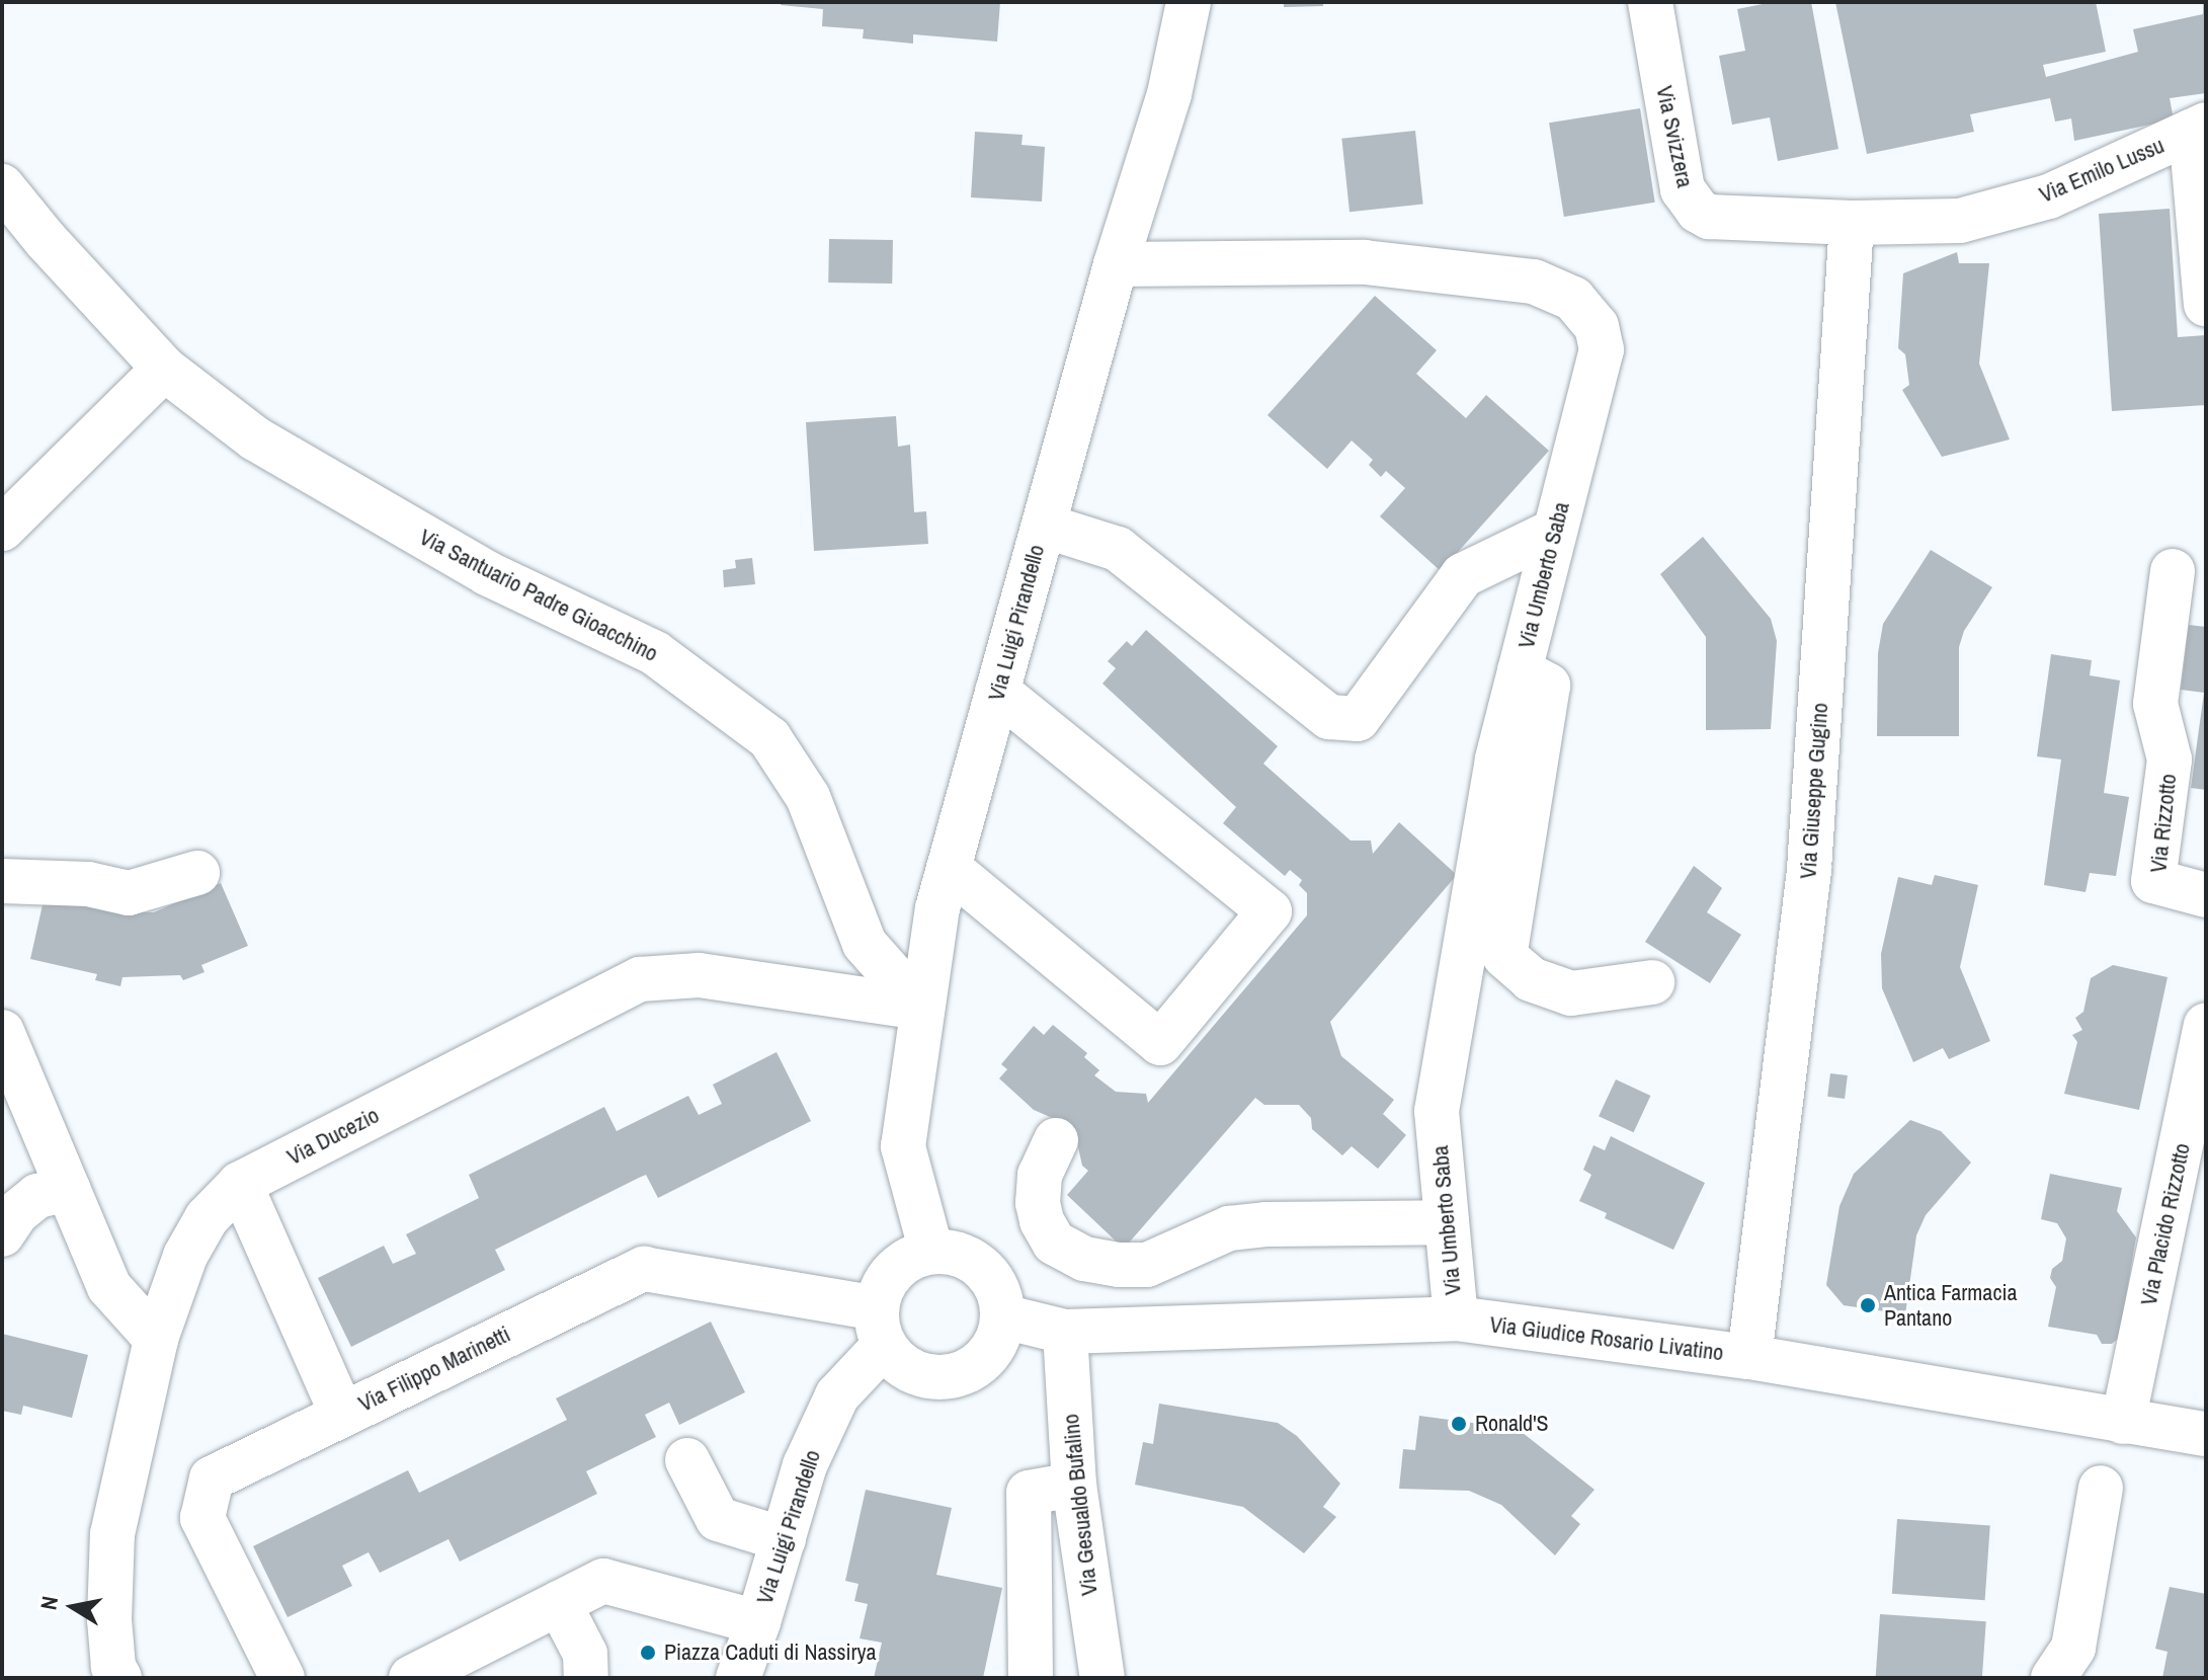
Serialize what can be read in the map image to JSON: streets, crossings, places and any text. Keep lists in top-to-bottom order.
{
  "streets": {
    "street": [
      "Via Svizzera",
      "Via Emilo Lussu",
      "Via Umberto Saba",
      "Via Santuario Padre Gioacchino",
      "Via Luigi Pirandello",
      "Via Giuseppe Gugino",
      "Via Rizzotto",
      "Via Ducezio",
      "Via Placido Rizzotto",
      "Via Giudice Rosario Livatino",
      "Via Filippo Marinetti",
      "Via Gesualdo Bufalino"
    ]
  },
  "crossings": [
    ["Via Svizzera", "Via Emilo Lussu"],
    ["Via Svizzera", "Via Giuseppe Gugino"],
    ["Via Emilo Lussu", "Via Giuseppe Gugino"],
    ["Via Umberto Saba", "Via Luigi Pirandello"],
    ["Via Umberto Saba", "Via Giudice Rosario Livatino"],
    ["Via Santuario Padre Gioacchino", "Via Luigi Pirandello"],
    ["Via Santuario Padre Gioacchino", "Via Ducezio"],
    ["Via Luigi Pirandello", "Via Ducezio"],
    ["Via Luigi Pirandello", "Via Giudice Rosario Livatino"],
    ["Via Luigi Pirandello", "Via Filippo Marinetti"],
    ["Via Giuseppe Gugino", "Via Giudice Rosario Livatino"],
    ["Via Placido Rizzotto", "Via Giudice Rosario Livatino"],
    ["Via Giudice Rosario Livatino", "Via Filippo Marinetti"],
    ["Via Giudice Rosario Livatino", "Via Gesualdo Bufalino"]
  ],
  "places": ["Antica Farmacia Pantano", "Ronald'S", "Piazza Caduti di Nassirya"],
  "north": "left"
}
